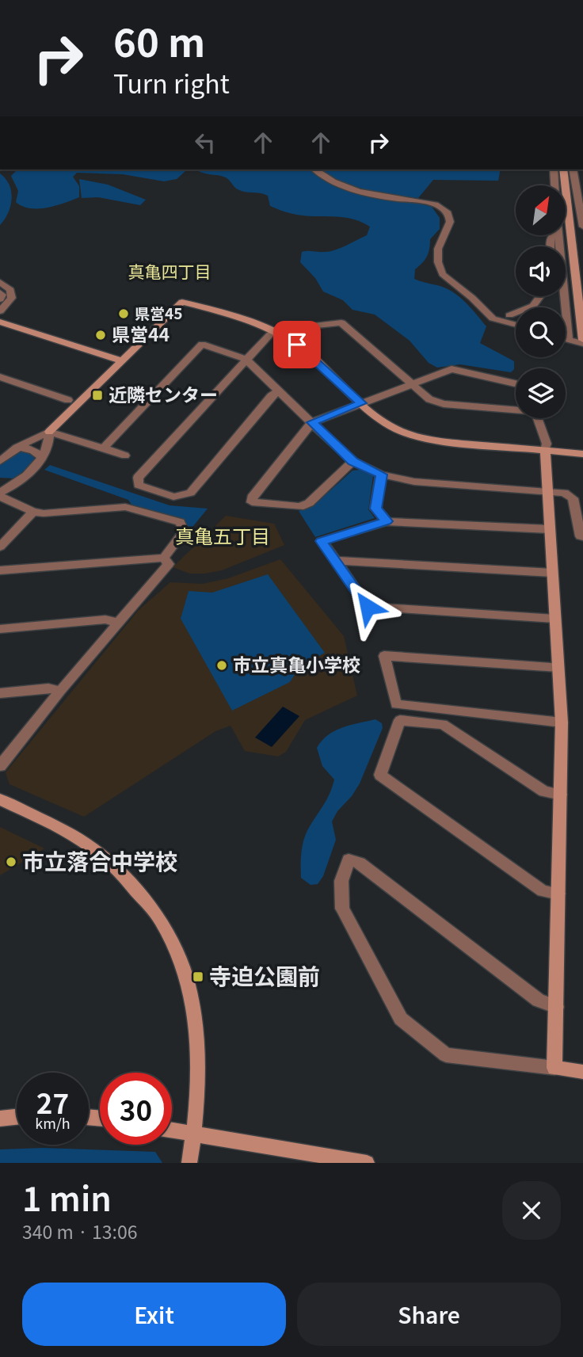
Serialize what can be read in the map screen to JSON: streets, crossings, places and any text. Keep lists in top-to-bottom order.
{
  "districts": ["真亀四丁目", "真亀五丁目"],
  "places": {
    "other": [
      "県営45",
      "県営44",
      "市立真亀小学校",
      "市立落合中学校"
    ],
    "transit": ["近隣センター", "寺迫公園前"]
  },
  "north": "top right",
  "page": {
    "turn": ["60 m", "Turn right"],
    "speed": "27 km/h",
    "limit": "30",
    "heading": ["1 min", "340 m · 13:06"],
    "buttons": ["Exit", "Share"]
  }
}
